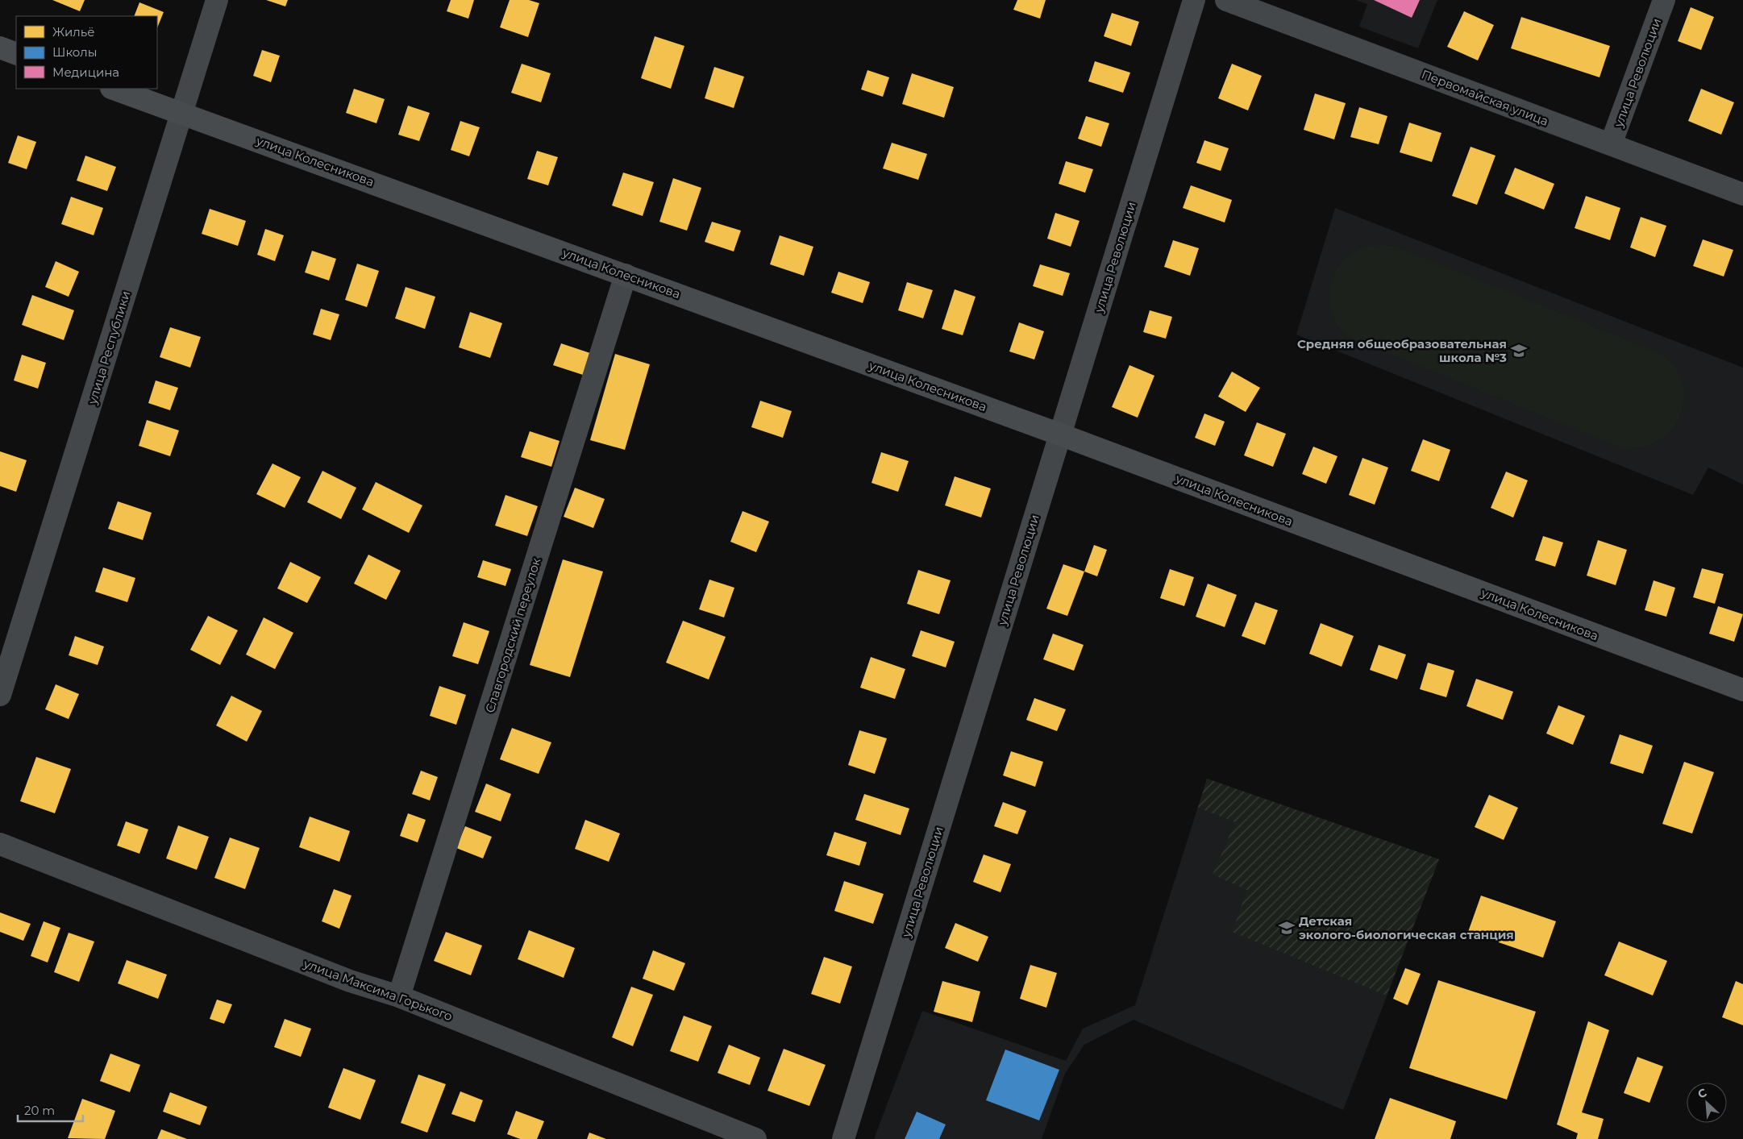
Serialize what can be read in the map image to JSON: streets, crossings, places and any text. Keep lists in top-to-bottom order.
{
  "streets": {
    "street": [
      "улица Революции",
      "Первомайская улица",
      "улица Колесникова",
      "улица Республики",
      "Славгородский переулок",
      "улица Максима Горького"
    ]
  },
  "crossings": [
    ["улица Революции", "Первомайская улица"],
    ["улица Революции", "улица Колесникова"],
    ["улица Колесникова", "улица Республики"],
    ["улица Колесникова", "Славгородский переулок"],
    ["Славгородский переулок", "улица Максима Горького"]
  ],
  "places": {
    "school or university": ["Средняя общеобразовательная школа №3", "Детская эколого-биологическая станция"]
  },
  "legend": ["Жильё", "Школы", "Медицина"],
  "scale_bar": "20 m",
  "north": "top left"
}
